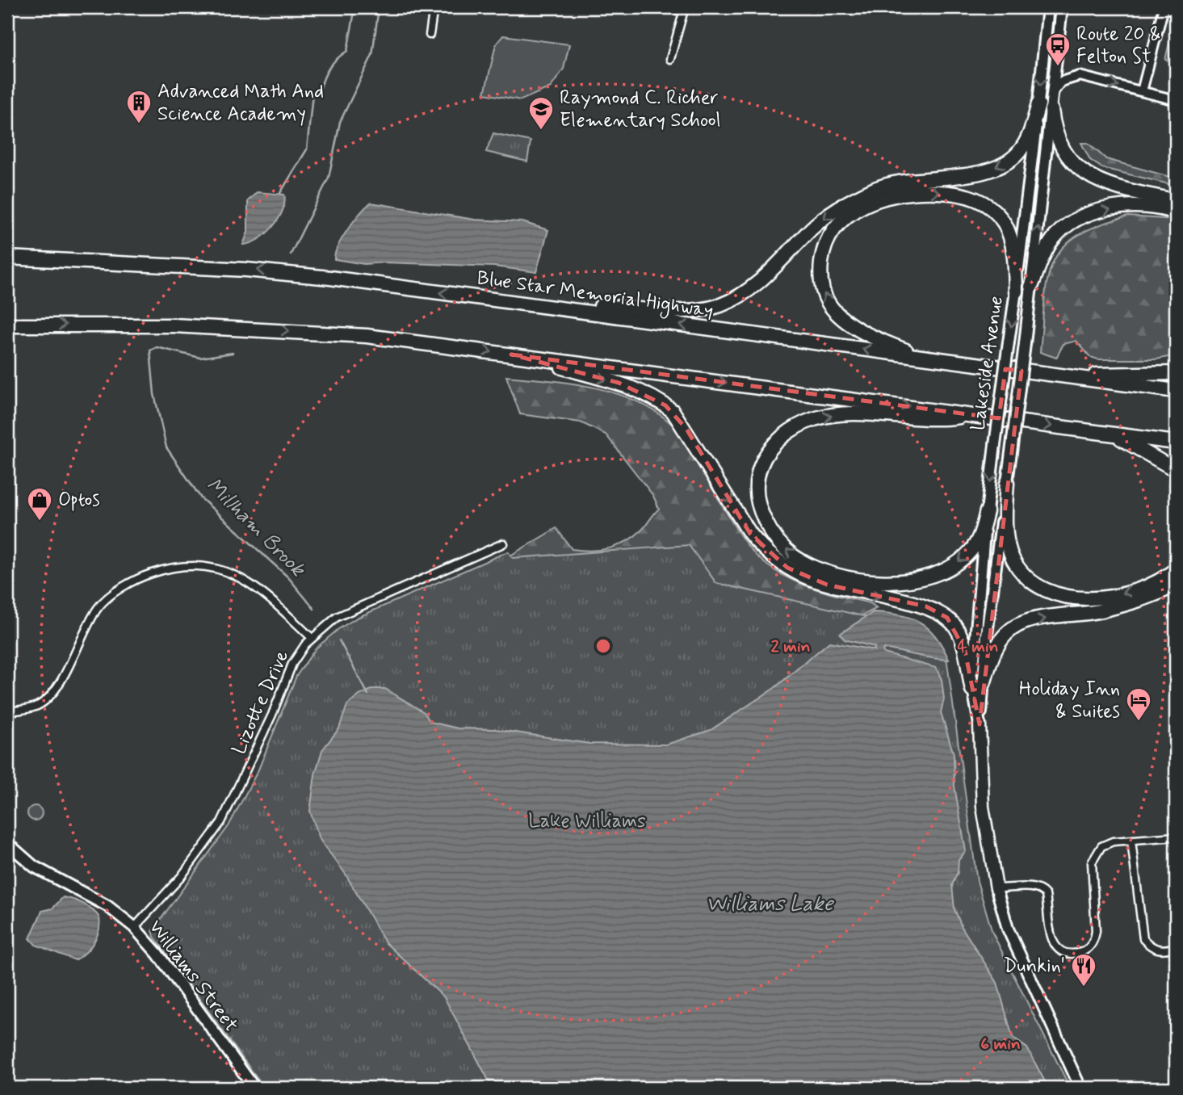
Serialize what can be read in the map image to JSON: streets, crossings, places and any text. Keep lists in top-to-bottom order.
{
  "streets": {
    "highway": ["Blue Star Memorial Highway", "Lakeside Avenue"],
    "main road": ["Williams Street"],
    "street": ["Lizotte Drive"]
  },
  "crossings": [
    ["Lizotte Drive", "Williams Street"]
  ],
  "water": ["Millham Brook", "Williams Lake"],
  "parks": ["Lake Williams"],
  "places": {
    "bus stop": ["Route 20 & Felton St"],
    "building": ["Advanced Math And Science Academy"],
    "school or university": ["Raymond C. Richer Elementary School"],
    "shop": ["Optos"],
    "hotel": ["Holiday Inn & Suites"],
    "restaurant": ["Dunkin'"]
  },
  "rings": ["2 min", "4 min", "6 min"]
}
